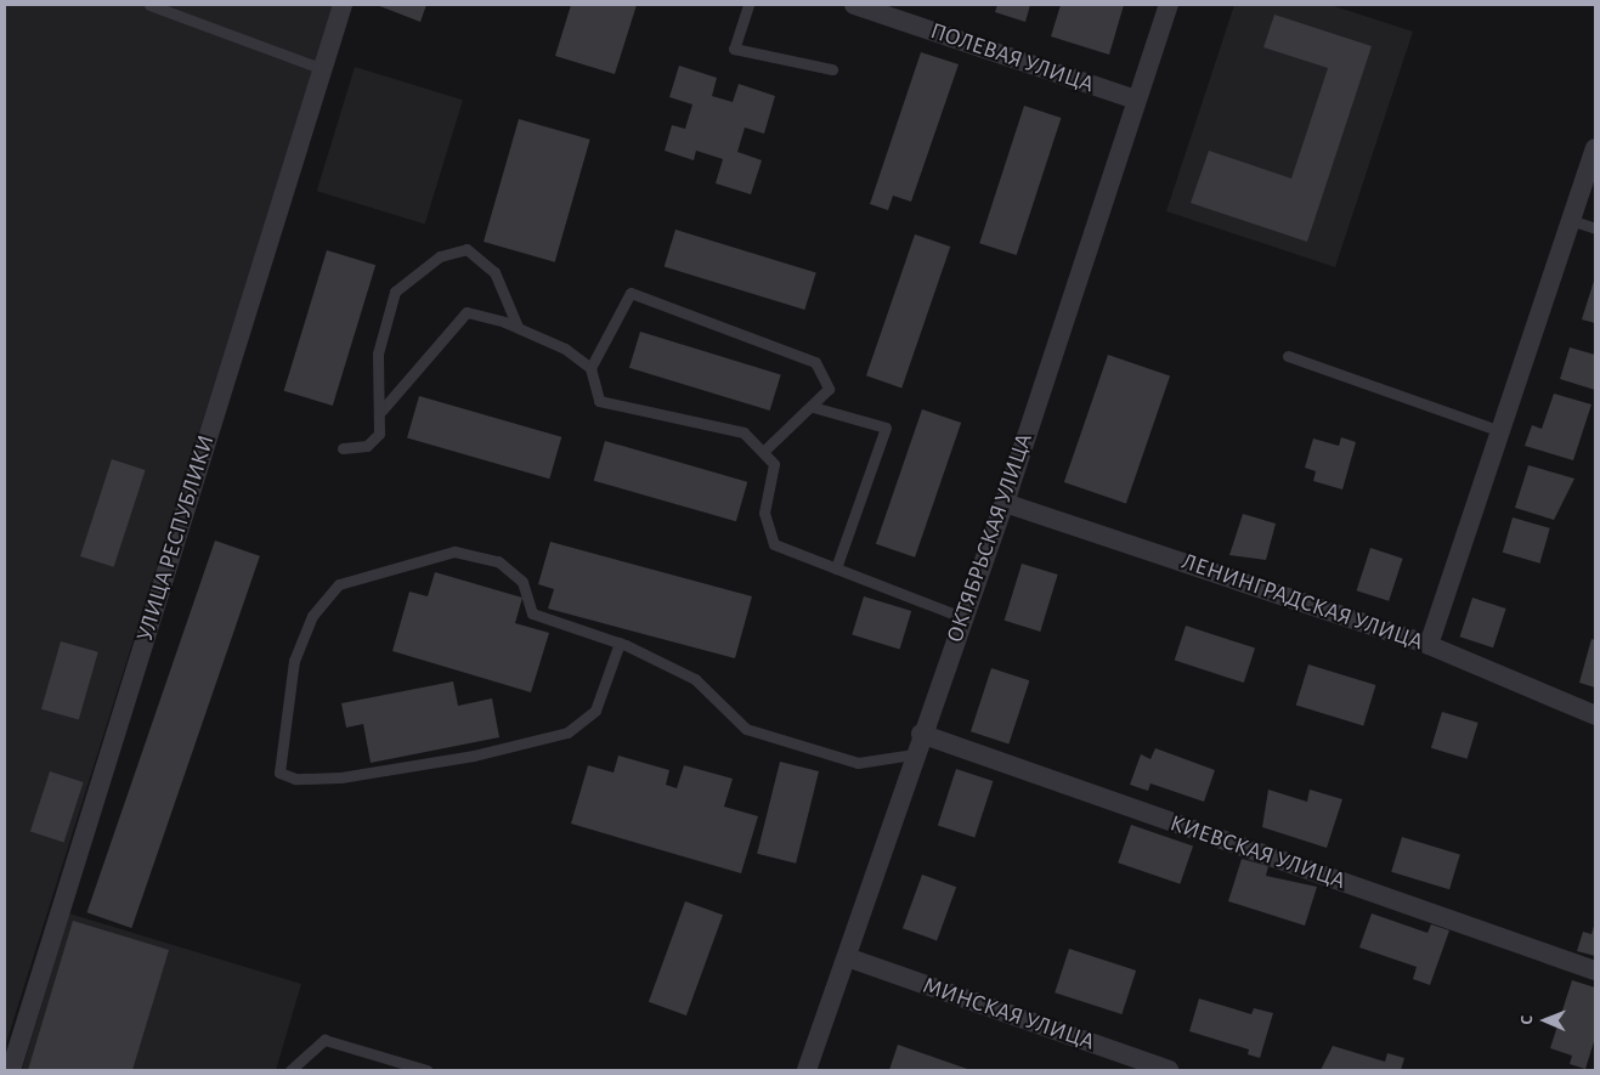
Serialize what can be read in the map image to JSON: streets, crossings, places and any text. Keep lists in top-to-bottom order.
{
  "streets": {
    "street": [
      "ПОЛЕВАЯ УЛИЦА",
      "УЛИЦА РЕСПУБЛИКИ",
      "ОКТЯБРЬСКАЯ УЛИЦА",
      "ЛЕНИНГРАДСКАЯ УЛИЦА",
      "КИЕВСКАЯ УЛИЦА",
      "МИНСКАЯ УЛИЦА"
    ]
  },
  "crossings": [
    ["ПОЛЕВАЯ УЛИЦА", "ОКТЯБРЬСКАЯ УЛИЦА"],
    ["ОКТЯБРЬСКАЯ УЛИЦА", "ЛЕНИНГРАДСКАЯ УЛИЦА"],
    ["ОКТЯБРЬСКАЯ УЛИЦА", "КИЕВСКАЯ УЛИЦА"],
    ["ОКТЯБРЬСКАЯ УЛИЦА", "МИНСКАЯ УЛИЦА"]
  ],
  "north": "left"
}
